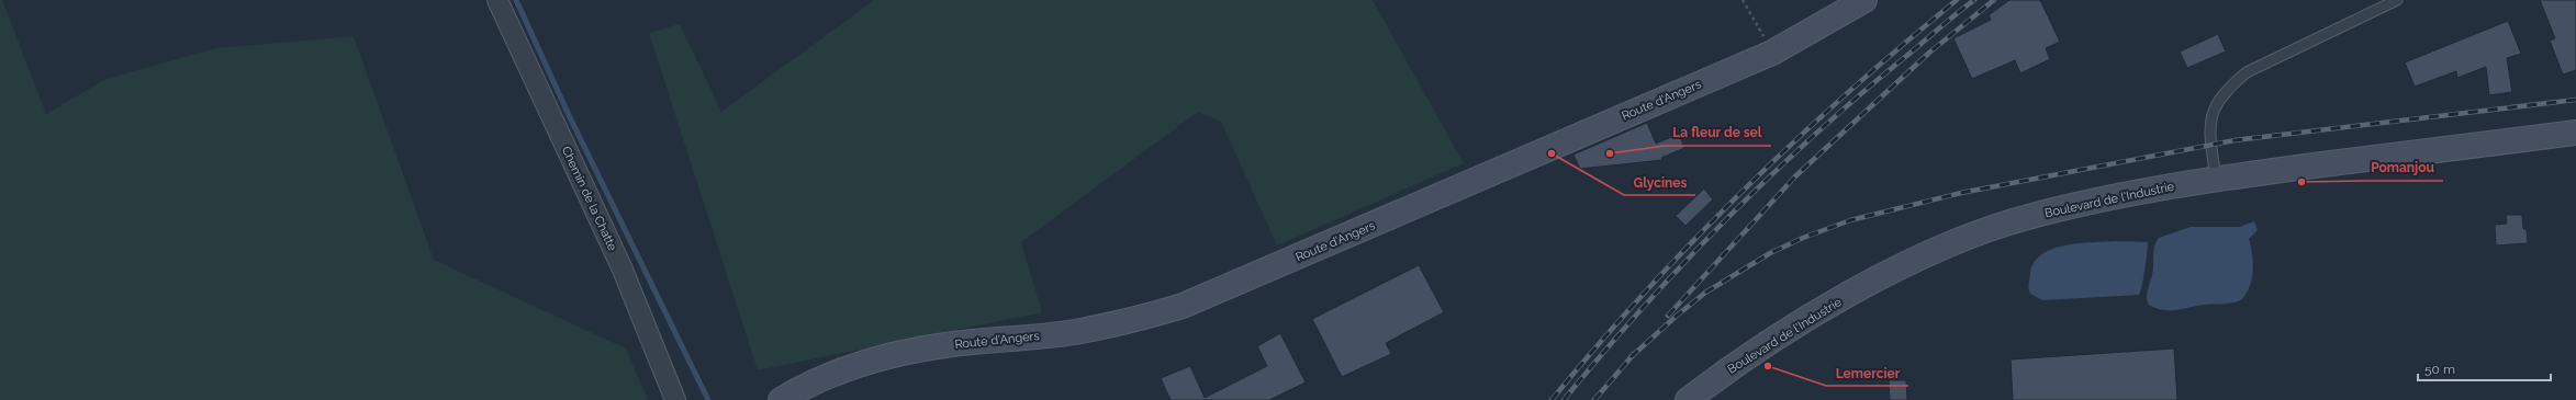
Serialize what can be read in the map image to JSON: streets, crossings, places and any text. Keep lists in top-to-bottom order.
{
  "streets": {
    "street": ["Route d'Angers", "Chemin de la Chatte", "Boulevard de l'Industrie"]
  },
  "places": [
    "Glycines",
    "La fleur de sel",
    "Pomanjou",
    "Lemercier"
  ],
  "scale_bar": "50 m"
}
